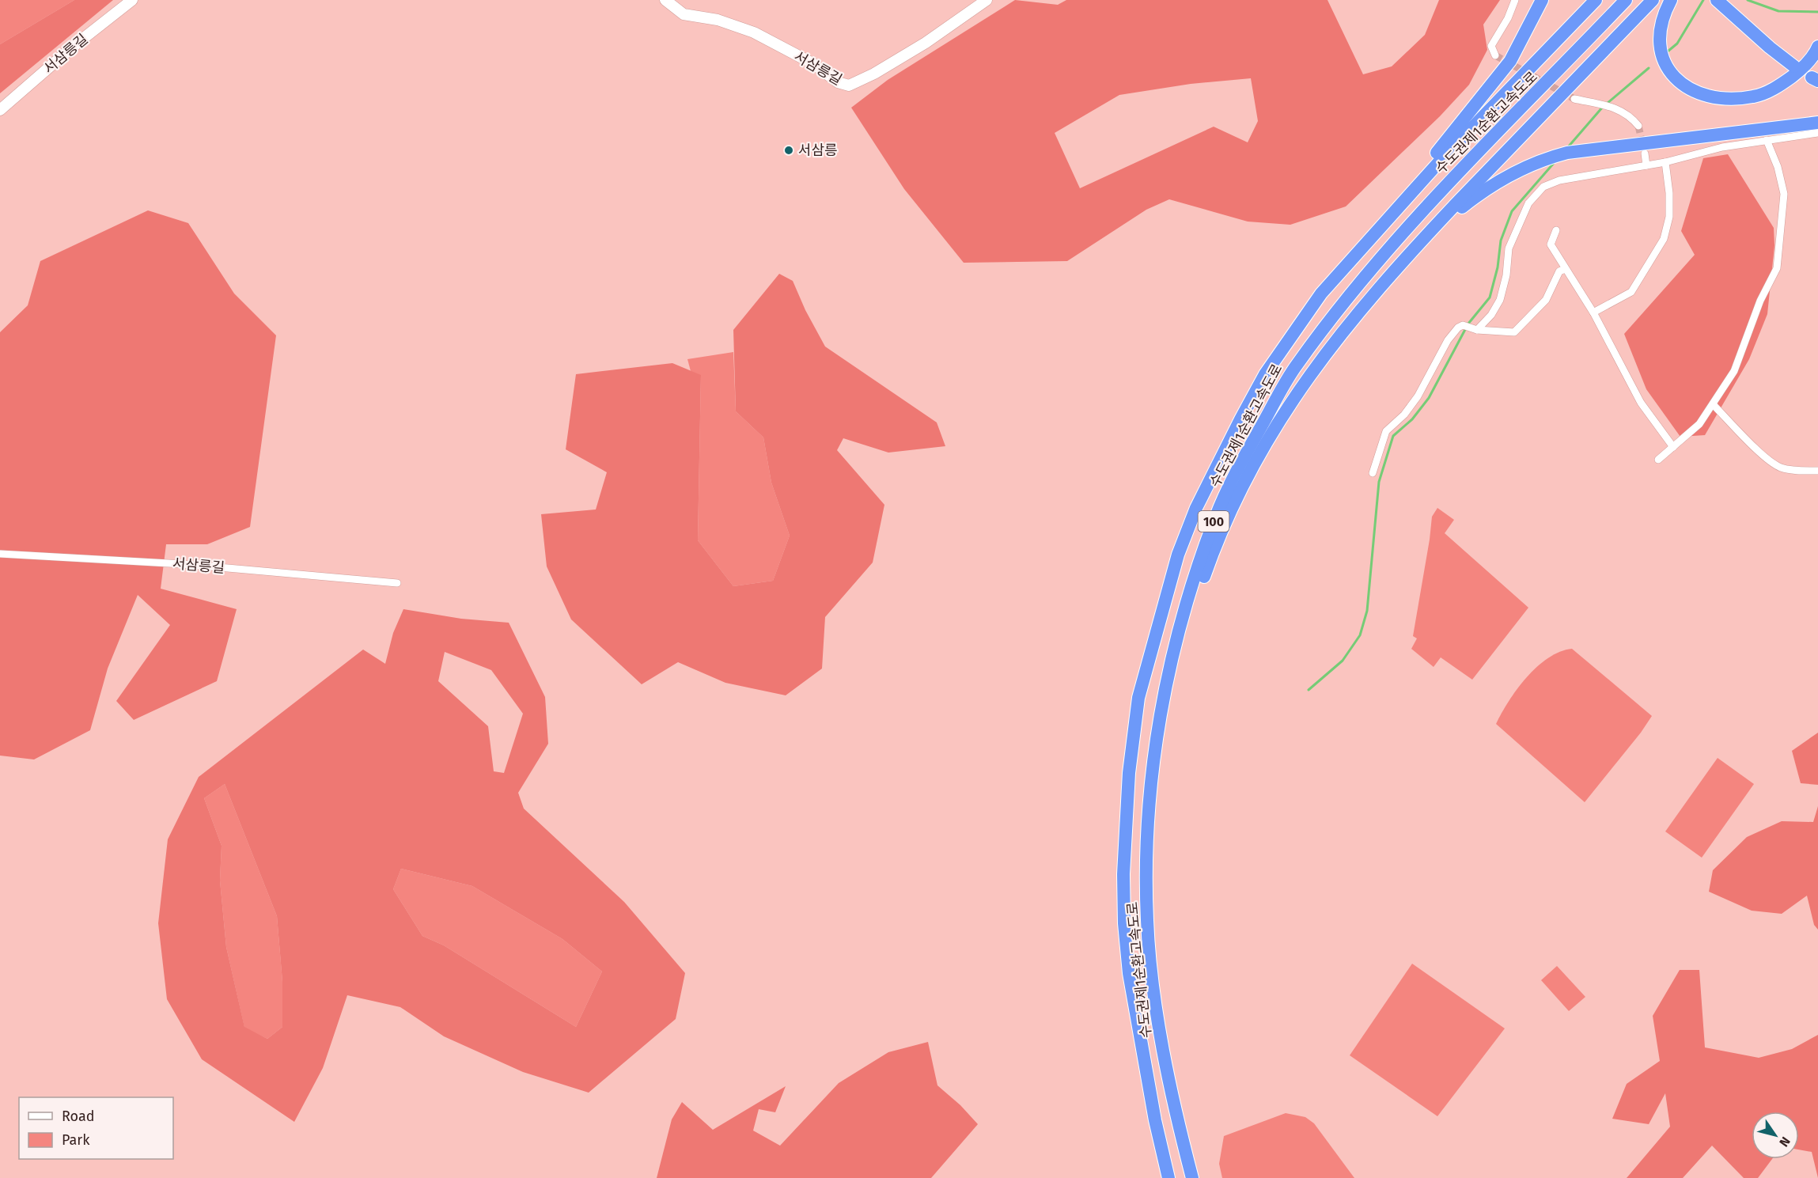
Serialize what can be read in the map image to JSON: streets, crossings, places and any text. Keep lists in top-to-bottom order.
{
  "streets": {
    "highway": ["수도권제1순환고속도로", "100"],
    "street": ["서삼릉길"]
  },
  "places": ["서삼릉"],
  "legend": ["Road", "Park"],
  "north": "bottom right"
}
